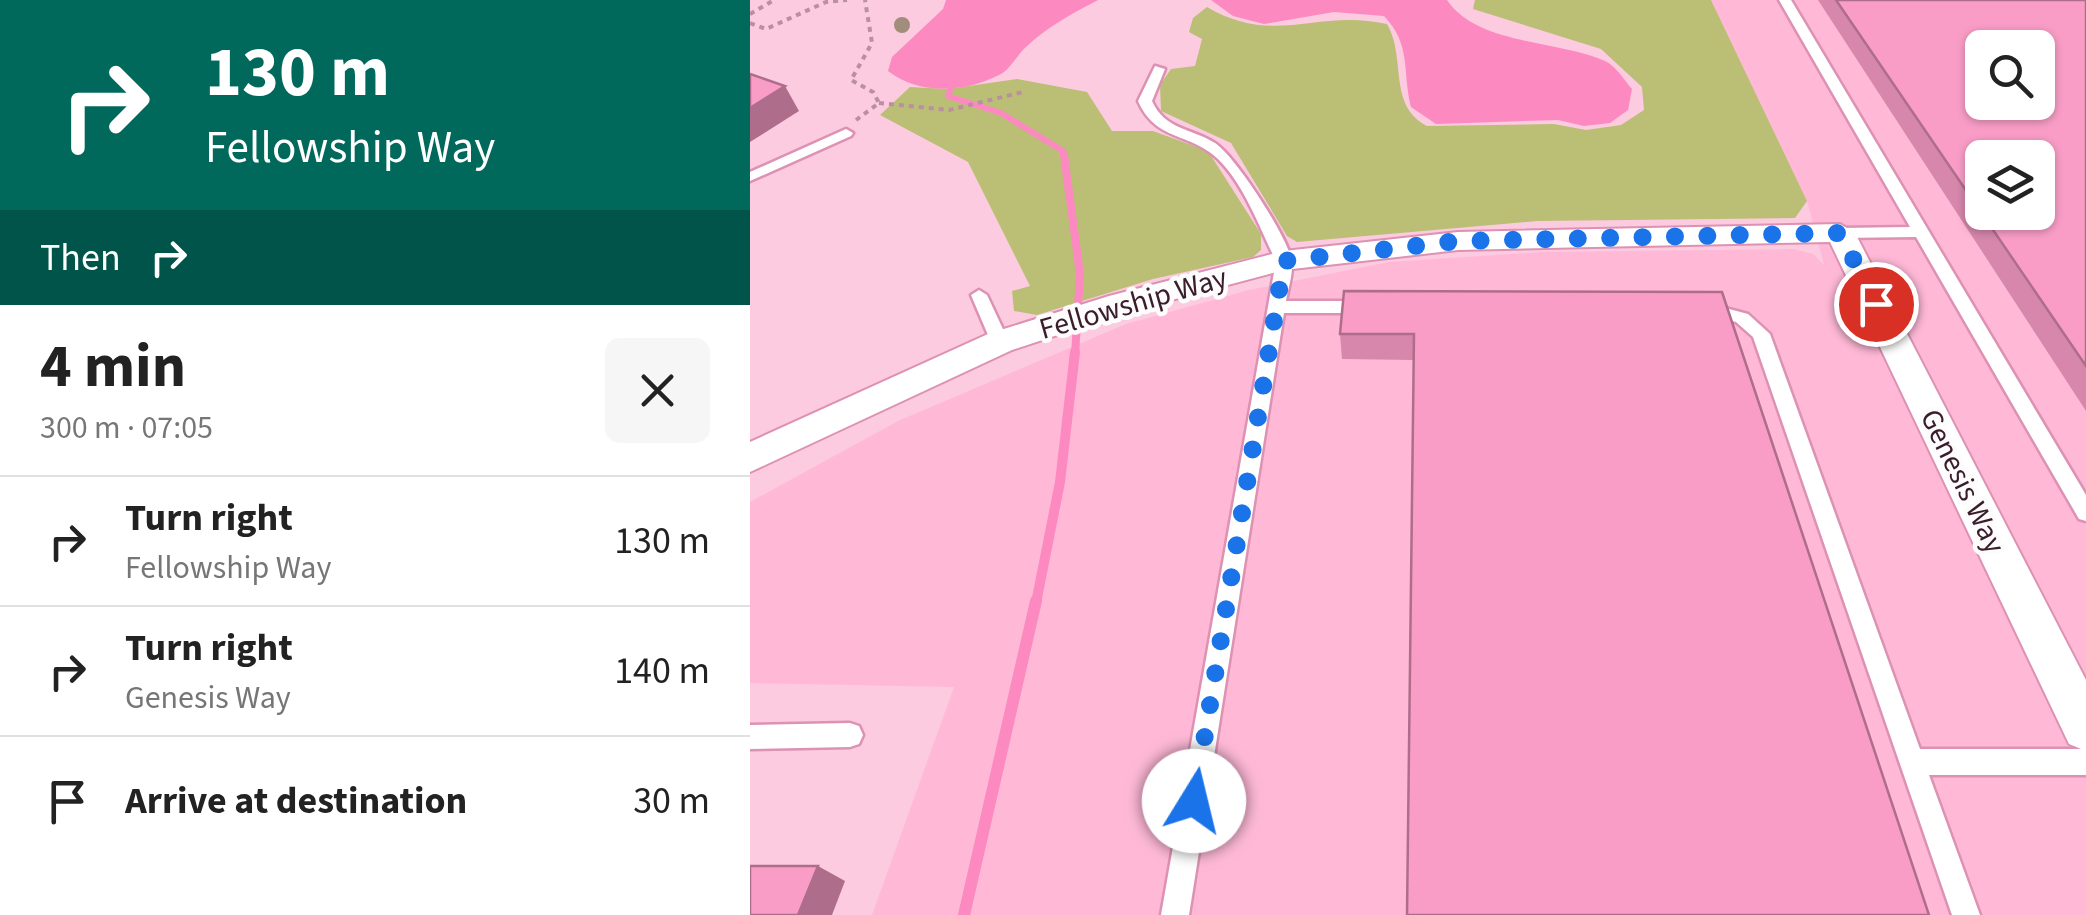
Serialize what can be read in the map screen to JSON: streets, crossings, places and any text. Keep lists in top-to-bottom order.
{
  "streets": {
    "street": ["Fellowship Way", "Genesis Way"]
  },
  "crossings": [
    ["Fellowship Way", "Genesis Way"]
  ],
  "page": {
    "turn": ["130 m", "Fellowship Way"],
    "then": "Then",
    "heading": ["4 min", "300 m · 07:05"],
    "list": [
      {
        "name": "Turn right",
        "note": "Fellowship Way",
        "value": "130 m"
      },
      {
        "name": "Turn right",
        "note": "Genesis Way",
        "value": "140 m"
      },
      {
        "name": "Arrive at destination",
        "value": "30 m"
      }
    ]
  }
}
